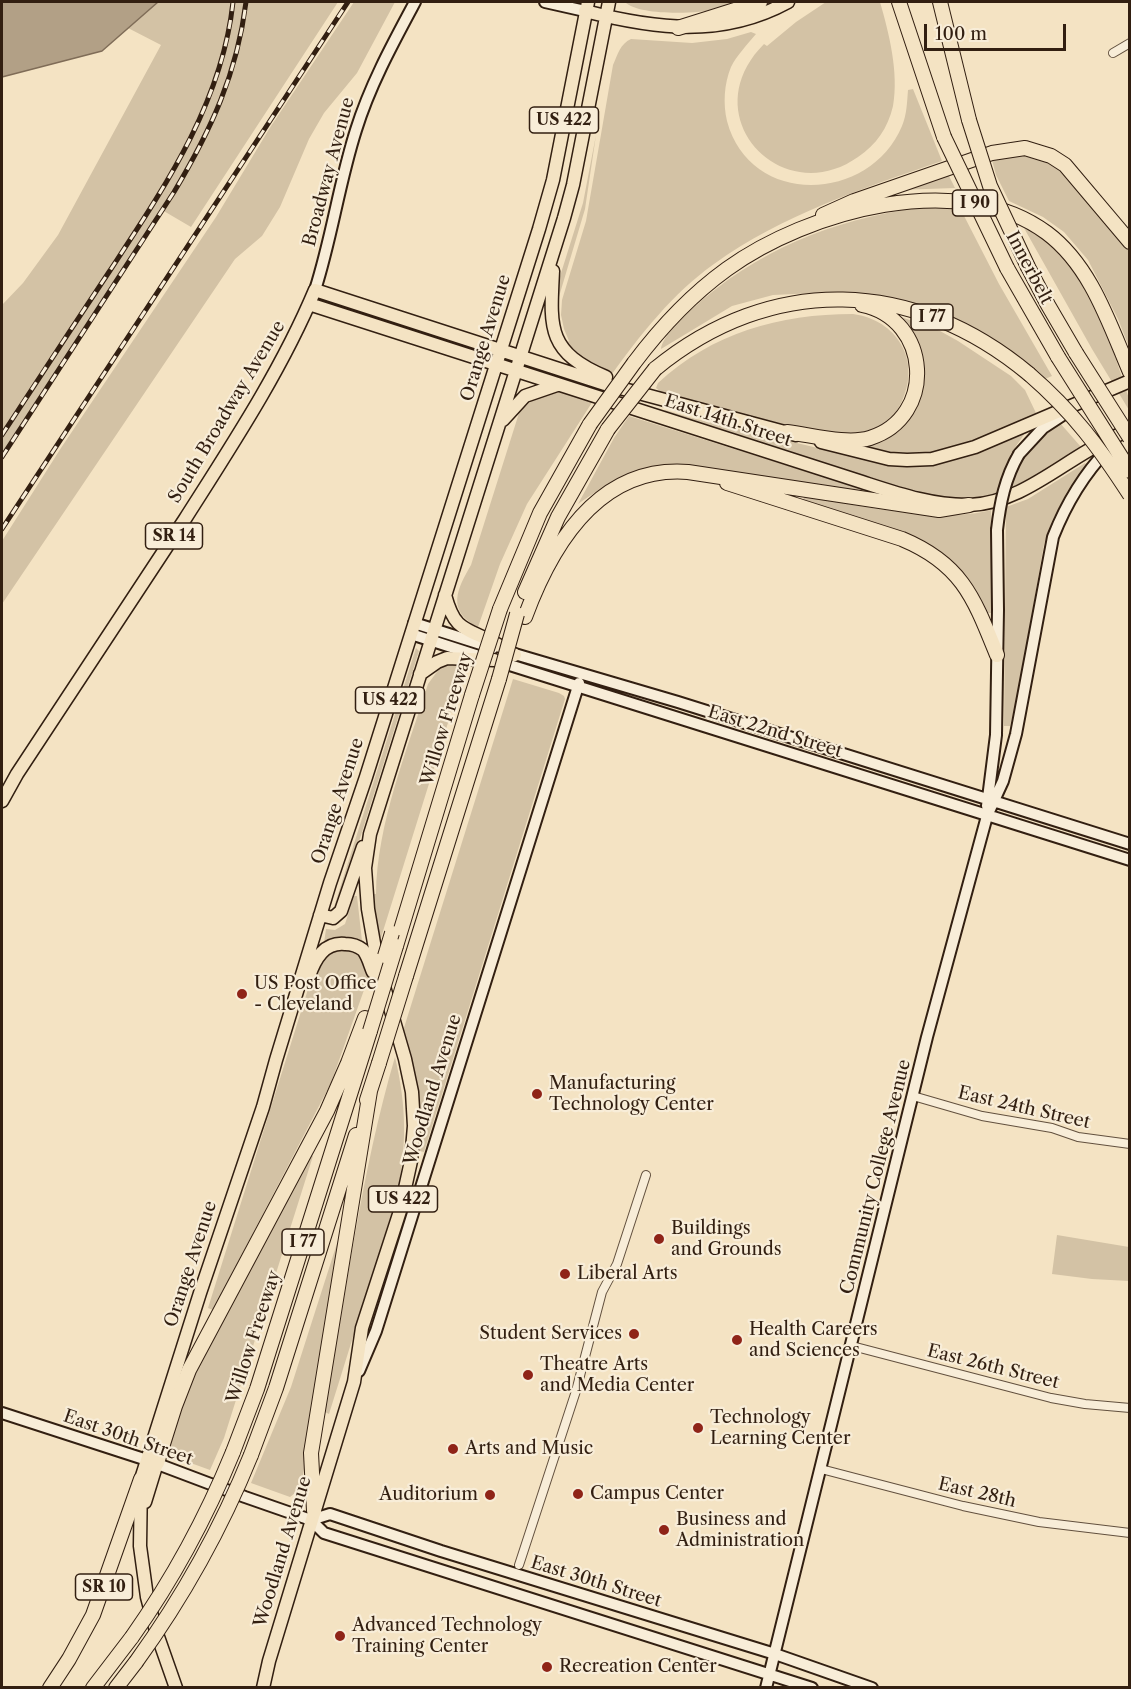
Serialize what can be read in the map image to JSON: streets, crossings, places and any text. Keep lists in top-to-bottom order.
{
  "streets": {
    "highway": [
      "I 90",
      "Innerbelt",
      "I 77",
      "Willow Freeway",
      "SR 10"
    ],
    "main road": [
      "US 422",
      "Orange Avenue",
      "South Broadway Avenue",
      "East 14th Street",
      "SR 14",
      "Woodland Avenue"
    ],
    "street": [
      "Broadway Avenue",
      "East 22nd Street",
      "East 24th Street",
      "Community College Avenue",
      "East 26th Street",
      "East 30th Street",
      "East 28th"
    ]
  },
  "crossings": [
    ["US 422", "Orange Avenue"],
    ["US 422", "East 14th Street"],
    ["US 422", "East 22nd Street"],
    ["US 422", "Woodland Avenue"],
    ["US 422", "East 30th Street"],
    ["US 422", "SR 10"],
    ["Broadway Avenue", "South Broadway Avenue"],
    ["Broadway Avenue", "East 14th Street"],
    ["I 77", "Willow Freeway"],
    ["Orange Avenue", "East 14th Street"],
    ["Orange Avenue", "East 22nd Street"],
    ["Orange Avenue", "East 30th Street"],
    ["South Broadway Avenue", "East 14th Street"],
    ["East 22nd Street", "Woodland Avenue"],
    ["East 22nd Street", "Community College Avenue"],
    ["Woodland Avenue", "East 30th Street"],
    ["East 24th Street", "Community College Avenue"],
    ["Community College Avenue", "East 26th Street"],
    ["Community College Avenue", "East 30th Street"],
    ["Community College Avenue", "East 28th"]
  ],
  "places": [
    "US Post Office - Cleveland",
    "Manufacturing Technology Center",
    "Buildings and Grounds",
    "Liberal Arts",
    "Student Services",
    "Health Careers and Sciences",
    "Theatre Arts and Media Center",
    "Technology Learning Center",
    "Arts and Music",
    "Campus Center",
    "Auditorium",
    "Business and Administration",
    "Advanced Technology Training Center",
    "Recreation Center"
  ],
  "scale_bar": "100 m"
}
